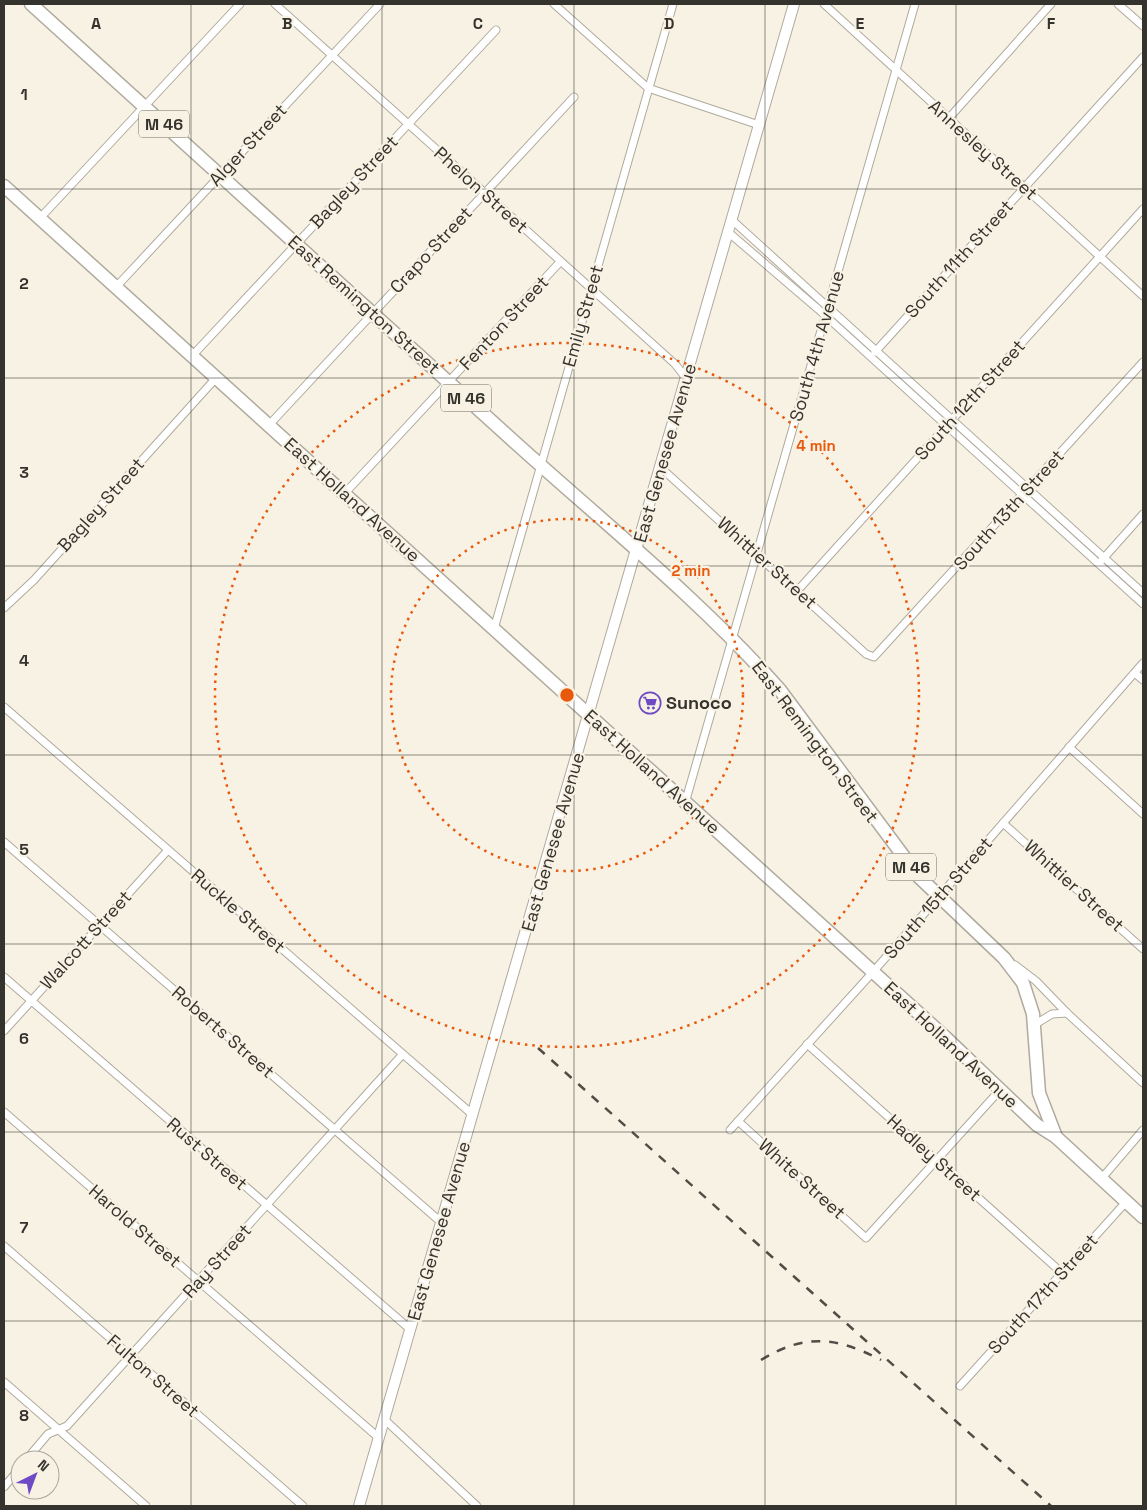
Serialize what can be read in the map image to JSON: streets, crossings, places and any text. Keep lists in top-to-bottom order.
{
  "streets": {
    "highway": ["M 46", "East Remington Street", "East Holland Avenue"],
    "main road": ["East Genesee Avenue"],
    "street": [
      "Alger Street",
      "Annesley Street",
      "Bagley Street",
      "Phelon Street",
      "Crapo Street",
      "South 11th Street",
      "Emily Street",
      "Fenton Street",
      "South 4th Avenue",
      "South 12th Street",
      "South 13th Street",
      "Whittier Street",
      "South 15th Street",
      "Ruckle Street",
      "Walcott Street",
      "Roberts Street",
      "Rust Street",
      "Hadley Street",
      "White Street",
      "Harold Street",
      "Ray Street",
      "South 17th Street",
      "Fulton Street"
    ]
  },
  "crossings": [
    ["Alger Street", "Phelon Street"],
    ["Alger Street", "East Remington Street"],
    ["Alger Street", "East Holland Avenue"],
    ["Annesley Street", "South 11th Street"],
    ["Annesley Street", "South 4th Avenue"],
    ["Annesley Street", "South 12th Street"],
    ["Bagley Street", "Phelon Street"],
    ["Bagley Street", "East Remington Street"],
    ["Bagley Street", "East Holland Avenue"],
    ["Phelon Street", "Crapo Street"],
    ["Phelon Street", "Emily Street"],
    ["Phelon Street", "Fenton Street"],
    ["Phelon Street", "East Genesee Avenue"],
    ["Crapo Street", "East Remington Street"],
    ["Crapo Street", "East Holland Avenue"],
    ["East Remington Street", "Emily Street"],
    ["East Remington Street", "Fenton Street"],
    ["East Remington Street", "South 4th Avenue"],
    ["East Remington Street", "East Genesee Avenue"],
    ["East Remington Street", "East Holland Avenue"],
    ["East Remington Street", "South 15th Street"],
    ["Emily Street", "East Holland Avenue"],
    ["Fenton Street", "East Holland Avenue"],
    ["South 4th Avenue", "East Holland Avenue"],
    ["South 4th Avenue", "Whittier Street"],
    ["South 12th Street", "Whittier Street"],
    ["East Genesee Avenue", "East Holland Avenue"],
    ["East Genesee Avenue", "Whittier Street"],
    ["East Genesee Avenue", "Ruckle Street"],
    ["East Genesee Avenue", "Roberts Street"],
    ["East Genesee Avenue", "Rust Street"],
    ["East Genesee Avenue", "Harold Street"],
    ["East Holland Avenue", "South 15th Street"],
    ["East Holland Avenue", "South 17th Street"],
    ["South 13th Street", "Whittier Street"],
    ["Whittier Street", "South 15th Street"],
    ["South 15th Street", "Hadley Street"],
    ["South 15th Street", "White Street"],
    ["Ruckle Street", "Walcott Street"],
    ["Ruckle Street", "Ray Street"],
    ["Walcott Street", "Roberts Street"],
    ["Walcott Street", "Rust Street"],
    ["Roberts Street", "Ray Street"],
    ["Rust Street", "Ray Street"],
    ["Hadley Street", "White Street"],
    ["Hadley Street", "South 17th Street"],
    ["Harold Street", "Ray Street"],
    ["Ray Street", "Fulton Street"]
  ],
  "places": {
    "supermarket": ["Sunoco"]
  },
  "north": "top right",
  "grid": {
    "columns": [
      "A",
      "B",
      "C",
      "D",
      "E",
      "F"
    ],
    "rows": [
      "1",
      "2",
      "3",
      "4",
      "5",
      "6",
      "7",
      "8"
    ]
  },
  "rings": ["4 min", "2 min"]
}
